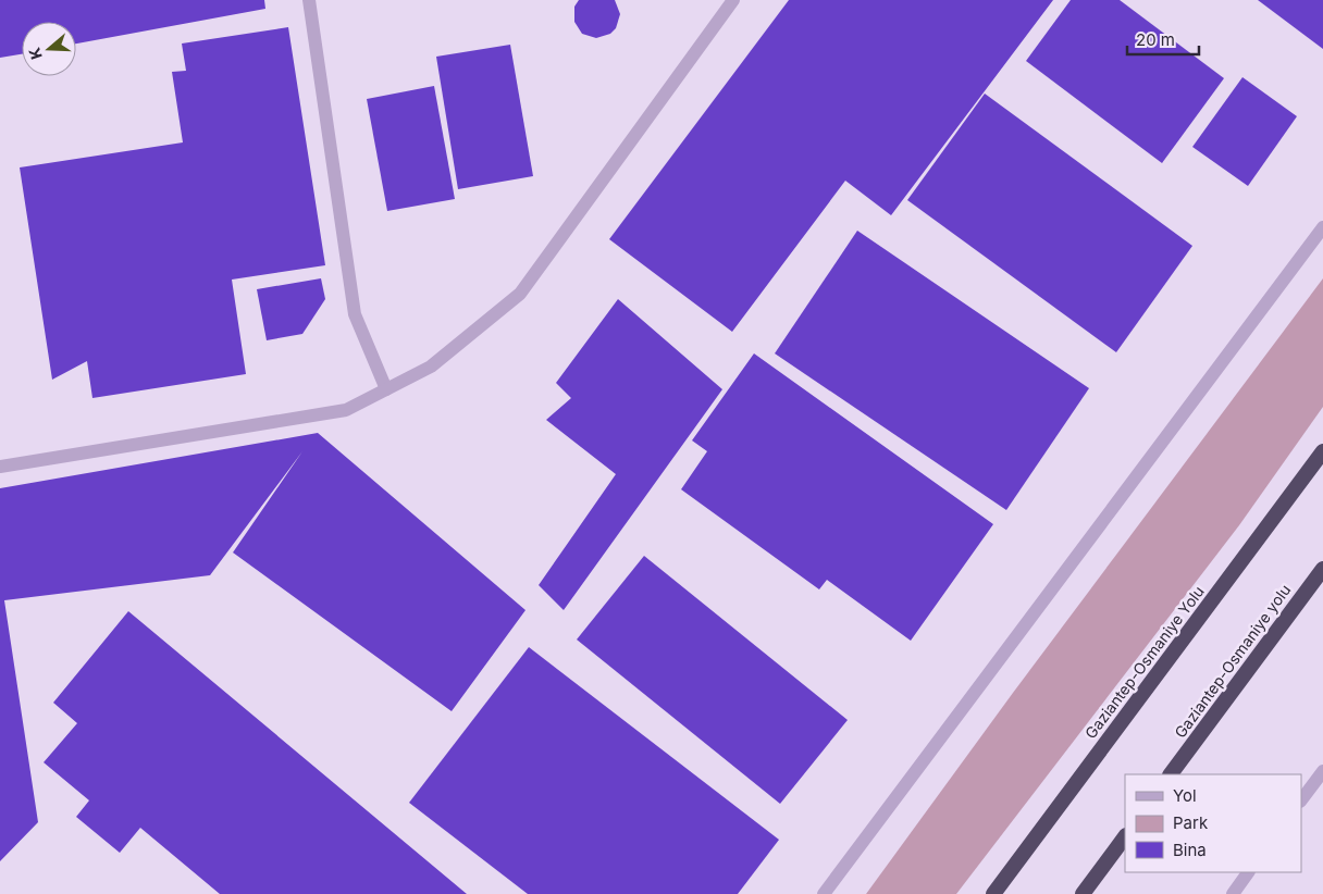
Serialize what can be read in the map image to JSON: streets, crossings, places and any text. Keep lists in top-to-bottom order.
{
  "streets": {
    "highway": ["Gaziantep-Osmaniye yolu", "Gaziantep-Osmaniye Yolu"]
  },
  "legend": ["Yol", "Park", "Bina"],
  "scale_bar": "20 m",
  "north": "left"
}
